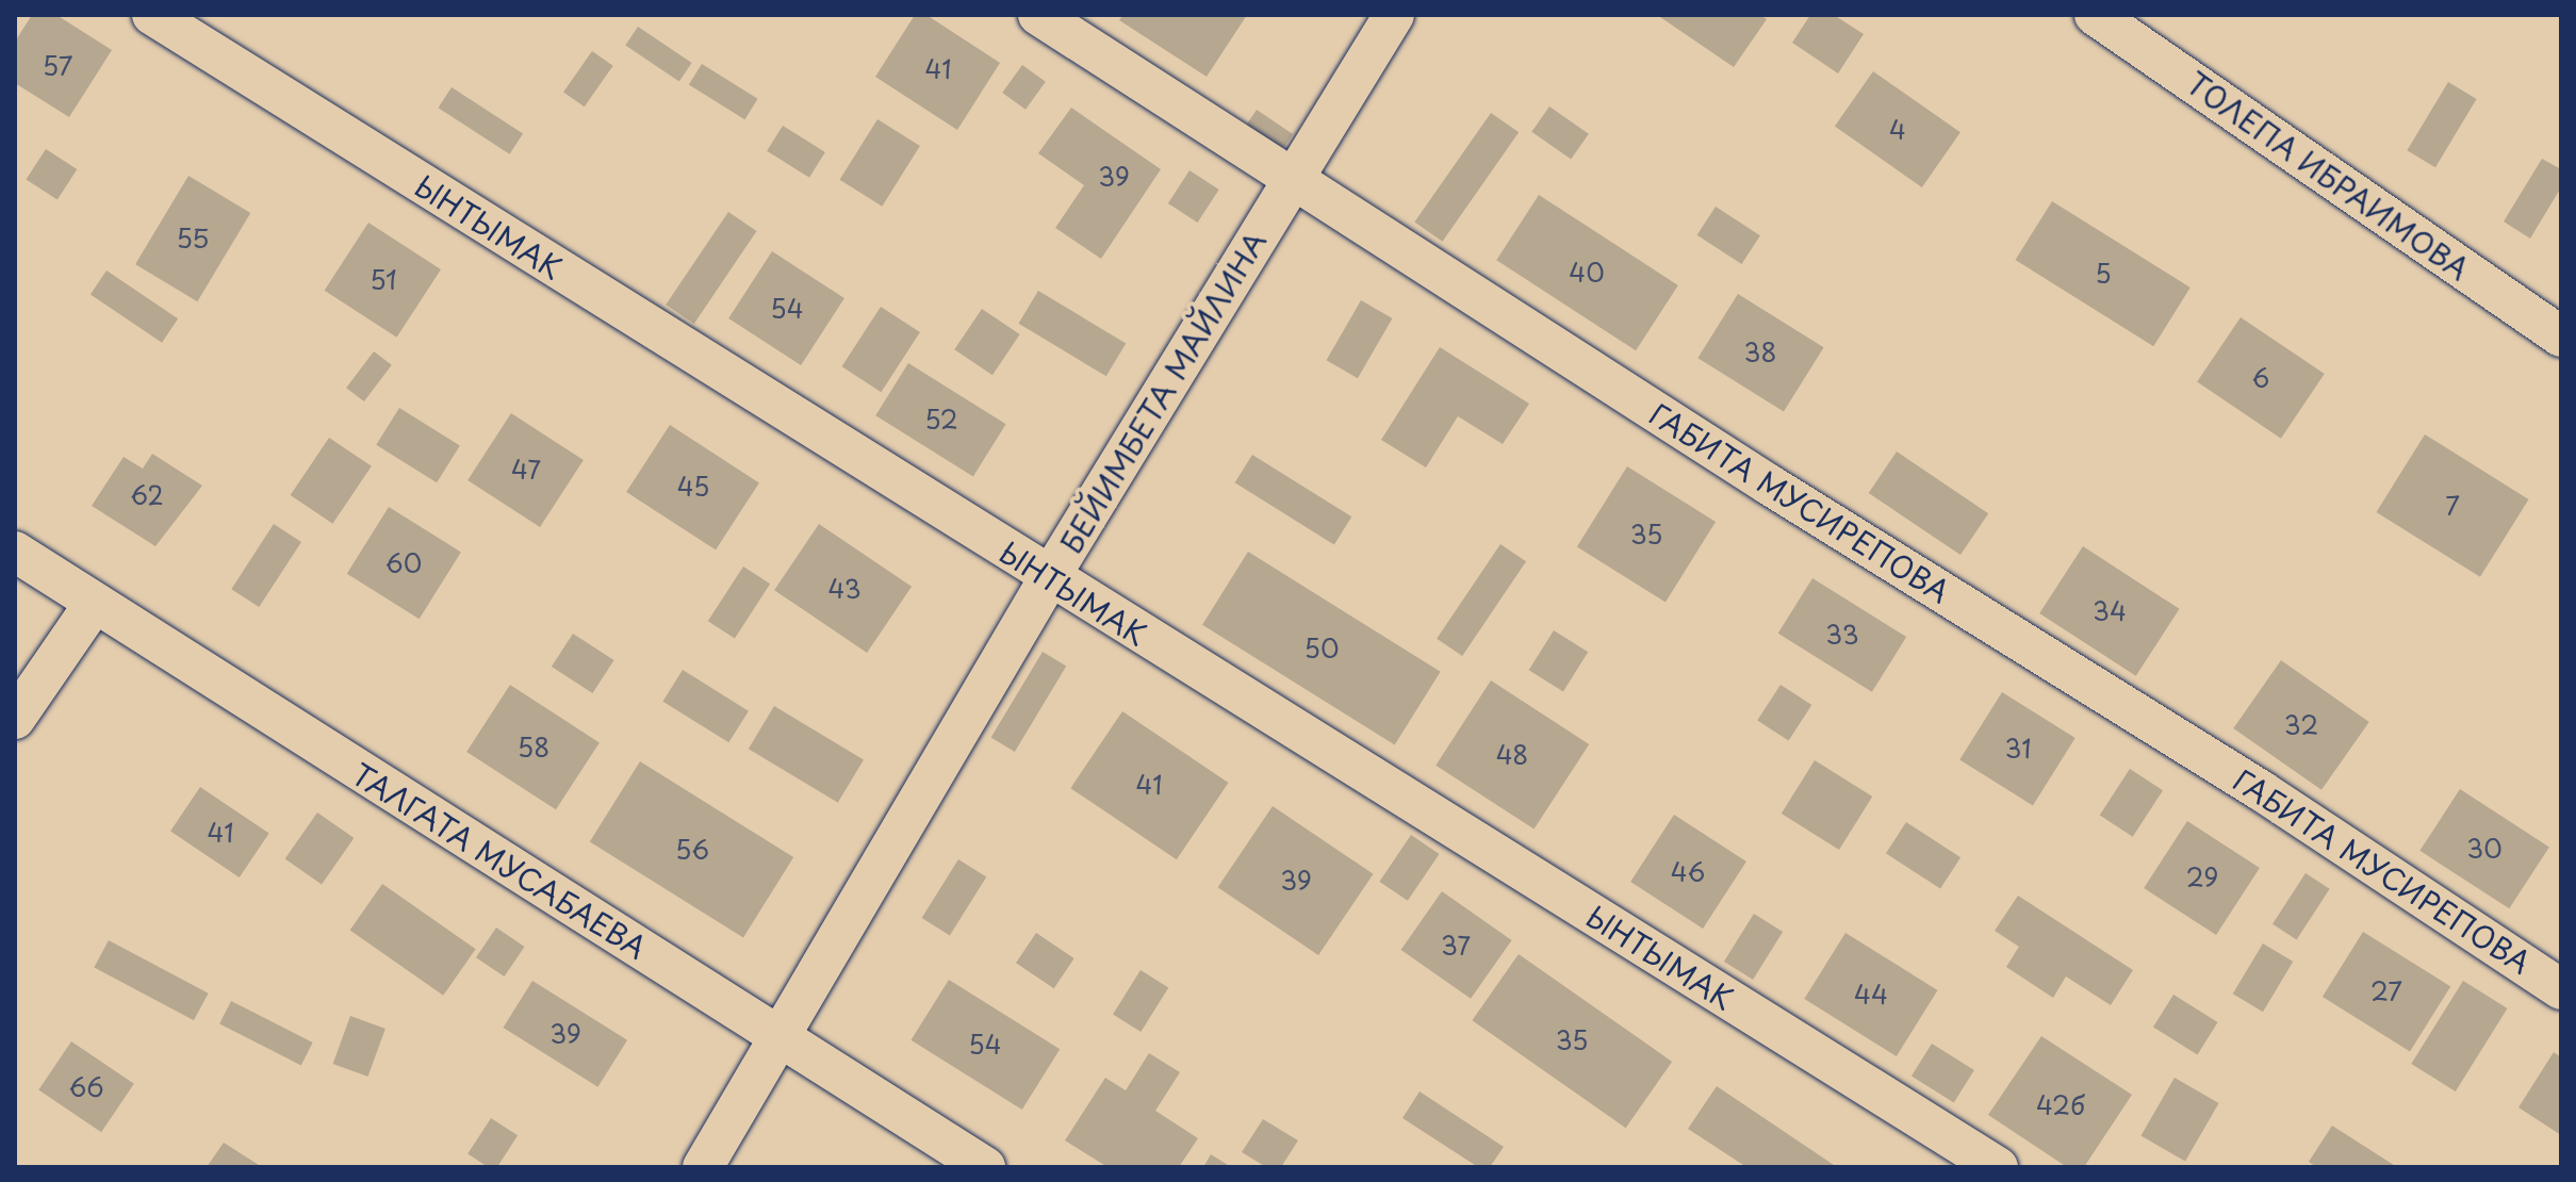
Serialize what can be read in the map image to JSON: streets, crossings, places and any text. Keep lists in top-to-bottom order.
{
  "streets": {
    "street": [
      "ТОЛЕПА ИБРАИМОВА",
      "ЫНТЫМАК",
      "БЕЙИМБЕТА МАЙЛИНА",
      "ГАБИТА МУСИРЕПОВА",
      "ТАЛГАТА МУСАБАЕВА"
    ]
  },
  "crossings": [
    ["ЫНТЫМАК", "БЕЙИМБЕТА МАЙЛИНА"],
    ["БЕЙИМБЕТА МАЙЛИНА", "ГАБИТА МУСИРЕПОВА"],
    ["БЕЙИМБЕТА МАЙЛИНА", "ТАЛГАТА МУСАБАЕВА"]
  ],
  "house_numbers": [
    "57",
    "41",
    "4",
    "39",
    "55",
    "40",
    "5",
    "51",
    "54",
    "38",
    "6",
    "52",
    "47",
    "45",
    "62",
    "7",
    "35",
    "60",
    "43",
    "34",
    "33",
    "50",
    "32",
    "58",
    "31",
    "48",
    "41",
    "41",
    "30",
    "56",
    "46",
    "29",
    "39",
    "37",
    "27",
    "44",
    "39",
    "35",
    "54",
    "66",
    "42б"
  ]
}
